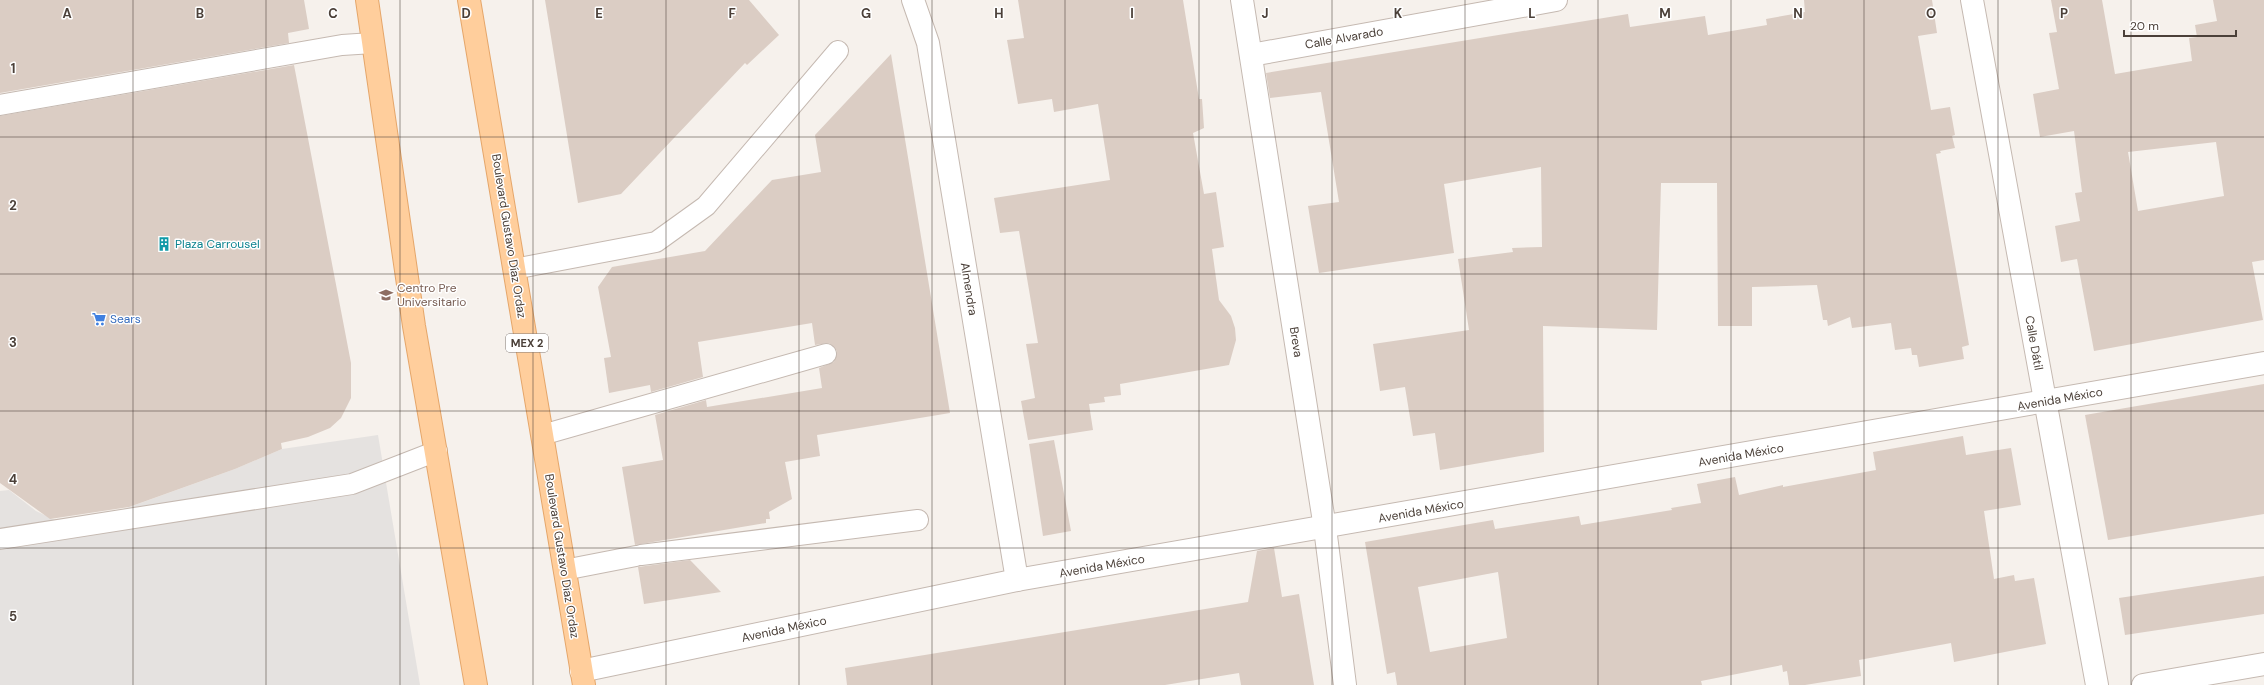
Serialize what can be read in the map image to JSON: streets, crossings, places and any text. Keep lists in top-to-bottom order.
{
  "streets": {
    "main road": ["Boulevard Gustavo Díaz Ordaz", "MEX 2"],
    "street": [
      "Calle Alvarado",
      "Almendra",
      "Breva",
      "Calle Dátil",
      "Avenida México"
    ]
  },
  "crossings": [
    ["Calle Alvarado", "Breva"],
    ["Boulevard Gustavo Díaz Ordaz", "Avenida México"],
    ["Almendra", "Avenida México"],
    ["Breva", "Avenida México"],
    ["Calle Dátil", "Avenida México"]
  ],
  "places": {
    "building": ["Plaza Carrousel"],
    "school or university": ["Centro Pre Universitario"],
    "supermarket": ["Sears"]
  },
  "scale_bar": "20 m",
  "grid": {
    "columns": [
      "A",
      "B",
      "C",
      "D",
      "E",
      "F",
      "G",
      "H",
      "I",
      "J",
      "K",
      "L",
      "M",
      "N",
      "O",
      "P"
    ],
    "rows": [
      "1",
      "2",
      "3",
      "4",
      "5"
    ]
  }
}
